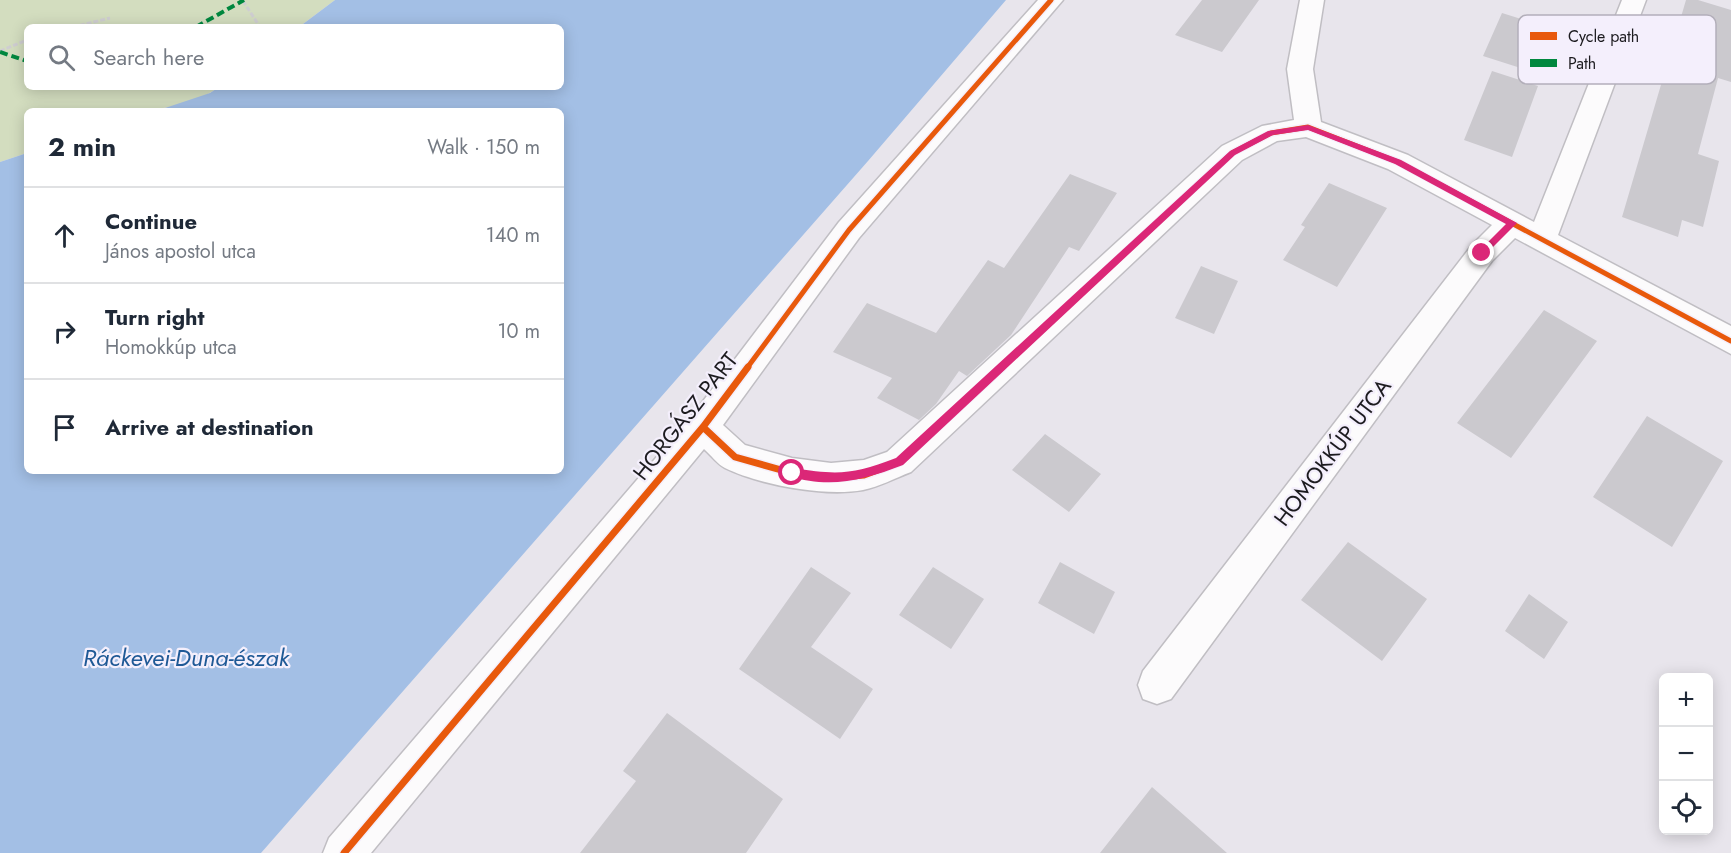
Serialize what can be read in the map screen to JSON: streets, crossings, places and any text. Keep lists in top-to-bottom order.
{
  "streets": {
    "street": ["HORGÁSZ PART", "HOMOKKÚP UTCA"]
  },
  "water": ["Ráckevei-Duna-észak"],
  "legend": ["Cycle path", "Path"],
  "page": {
    "search": "Search here",
    "heading": ["2 min", "Walk · 150 m"],
    "list": [
      ["Continue", "János apostol utca", "140 m"],
      ["Turn right", "Homokkúp utca", "10 m"],
      "Arrive at destination"
    ],
    "map_buttons": ["+", "−"]
  }
}
